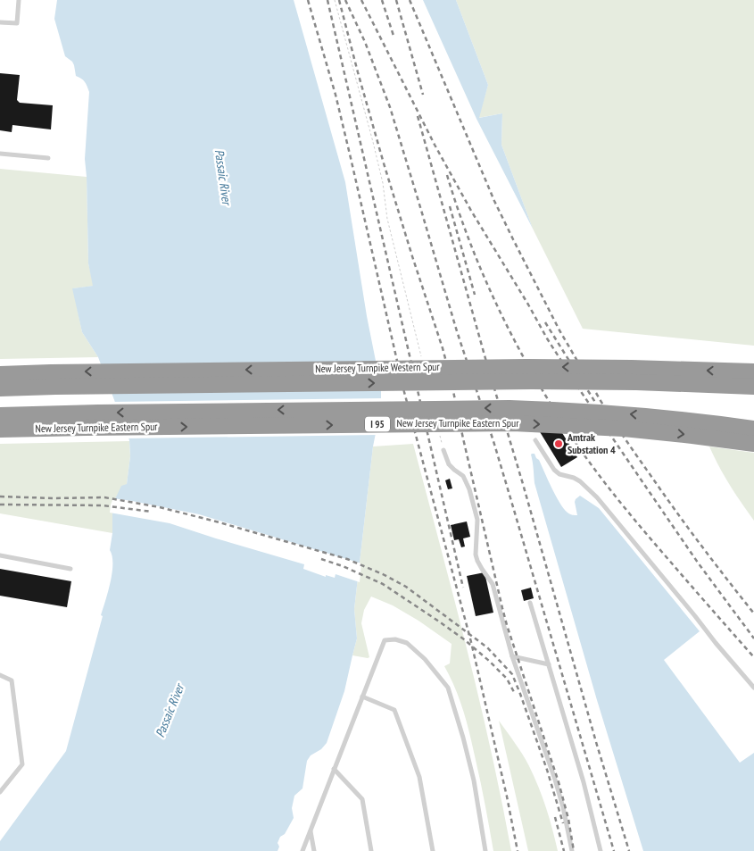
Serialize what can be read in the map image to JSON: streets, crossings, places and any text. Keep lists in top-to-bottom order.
{
  "streets": {
    "highway": ["New Jersey Turnpike Western Spur", "New Jersey Turnpike Eastern Spur", "I 95"]
  },
  "water": ["Passaic River"],
  "places": ["Amtrak Substation 4"]
}
